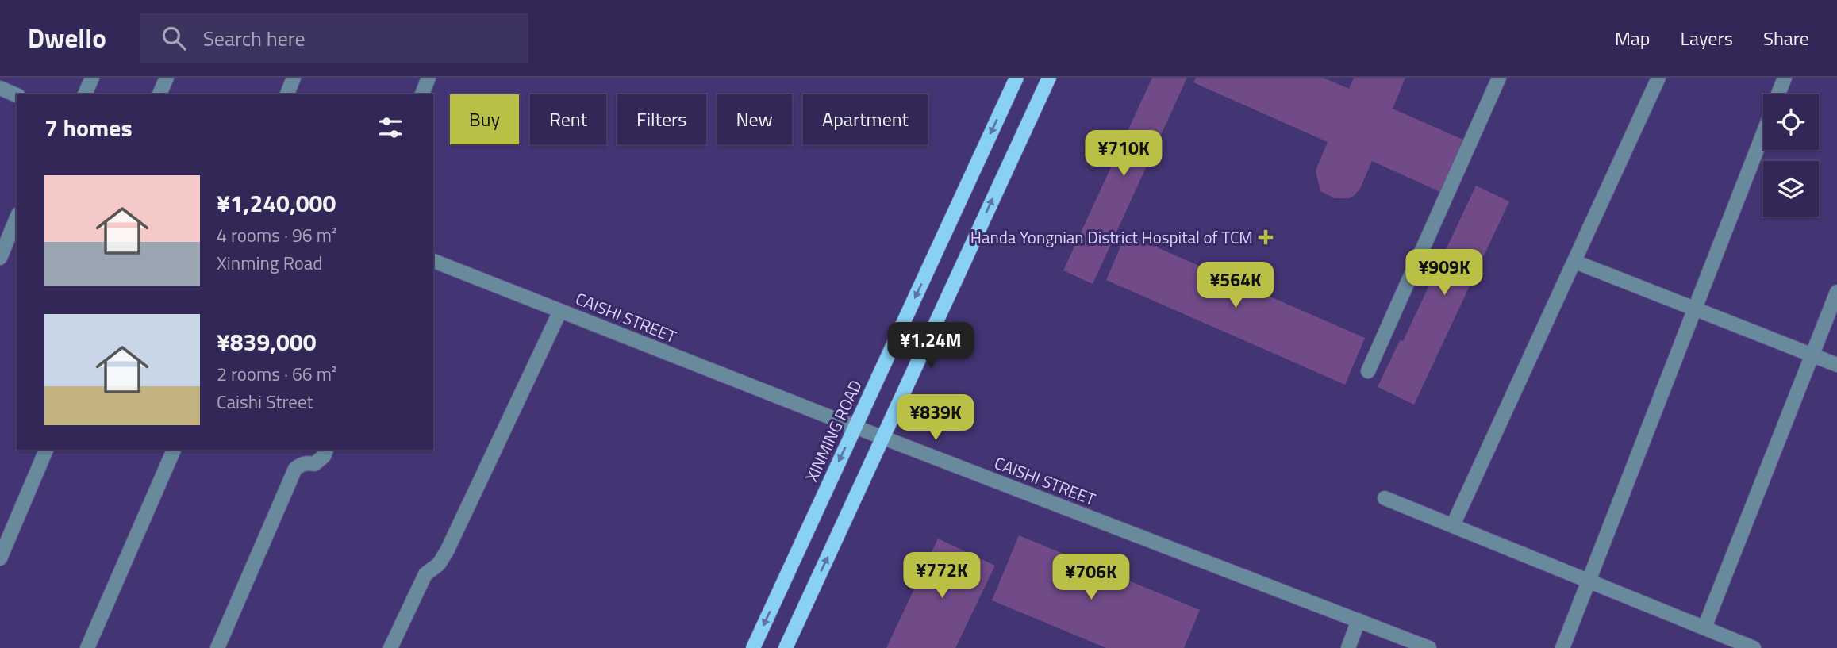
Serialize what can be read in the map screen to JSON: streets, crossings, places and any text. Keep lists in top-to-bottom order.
{
  "streets": {
    "main road": ["XINMING ROAD"],
    "street": ["CAISHI STREET"]
  },
  "crossings": [
    ["CAISHI STREET", "XINMING ROAD"]
  ],
  "places": {
    "health": ["Handa Yongnian District Hospital of TCM"]
  },
  "page": {
    "header": "Dwello",
    "search": "Search here",
    "nav": ["Map", "Layers", "Share"],
    "chip": [
      "Buy",
      "Rent",
      "Filters",
      "New",
      "Apartment"
    ],
    "heading": "7 homes",
    "price": [
      "¥710K",
      "¥909K",
      "¥564K",
      "¥1.24M",
      "¥839K",
      "¥772K",
      "¥706K"
    ],
    "list": [
      {
        "name": "¥1,240,000",
        "note": "4 rooms · 96 m² · Xinming Road"
      },
      {
        "name": "¥839,000",
        "note": "2 rooms · 66 m² · Caishi Street"
      }
    ]
  }
}
